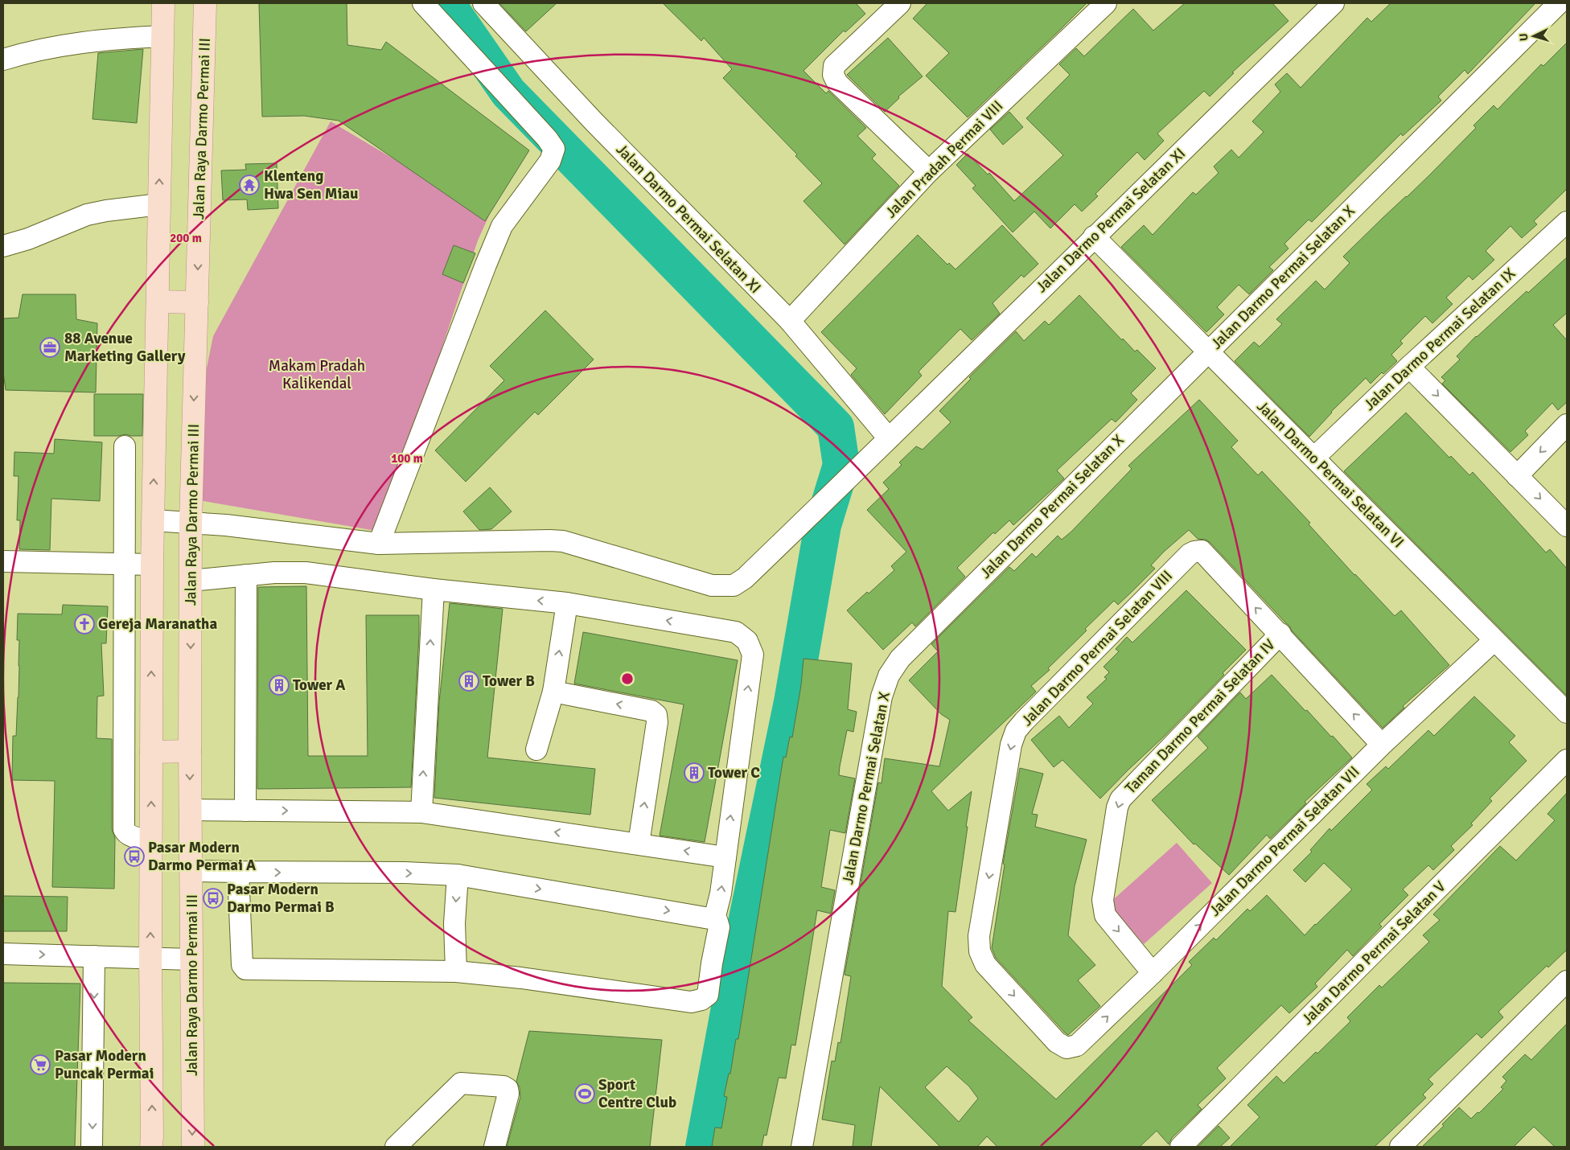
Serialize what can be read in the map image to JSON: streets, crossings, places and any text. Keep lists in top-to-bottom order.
{
  "streets": {
    "main road": ["Jalan Raya Darmo Permai III"],
    "street": [
      "Jalan Pradah Permai VIII",
      "Jalan Darmo Permai Selatan XI",
      "Jalan Darmo Permai Selatan X",
      "Jalan Darmo Permai Selatan IX",
      "Jalan Darmo Permai Selatan VI",
      "Jalan Darmo Permai Selatan VIII",
      "Taman Darmo Permai Selatan IV",
      "Jalan Darmo Permai Selatan VII",
      "Jalan Darmo Permai Selatan V"
    ]
  },
  "crossings": [
    ["Jalan Pradah Permai VIII", "Jalan Darmo Permai Selatan XI"],
    ["Jalan Darmo Permai Selatan XI", "Jalan Darmo Permai Selatan VI"],
    ["Jalan Darmo Permai Selatan X", "Jalan Darmo Permai Selatan VI"],
    ["Jalan Darmo Permai Selatan IX", "Jalan Darmo Permai Selatan VI"],
    ["Jalan Darmo Permai Selatan VI", "Jalan Darmo Permai Selatan VII"],
    ["Jalan Darmo Permai Selatan VIII", "Taman Darmo Permai Selatan IV"],
    ["Jalan Darmo Permai Selatan VIII", "Jalan Darmo Permai Selatan VII"],
    ["Taman Darmo Permai Selatan IV", "Jalan Darmo Permai Selatan VII"]
  ],
  "one_way": ["Taman Darmo Permai Selatan IV", "Jalan Darmo Permai Selatan VII"],
  "parks": ["Makam Pradah Kalikendal"],
  "places": {
    "temple": ["Klenteng Hwa Sen Miau"],
    "office": ["88 Avenue Marketing Gallery"],
    "church": ["Gereja Maranatha"],
    "building": ["Tower B", "Tower A", "Tower C"],
    "bus stop": ["Pasar Modern Darmo Permai A", "Pasar Modern Darmo Permai B"],
    "supermarket": ["Pasar Modern Puncak Permai"],
    "sports": ["Sport Centre Club"]
  },
  "north": "left",
  "rings": ["200 m", "100 m"]
}
